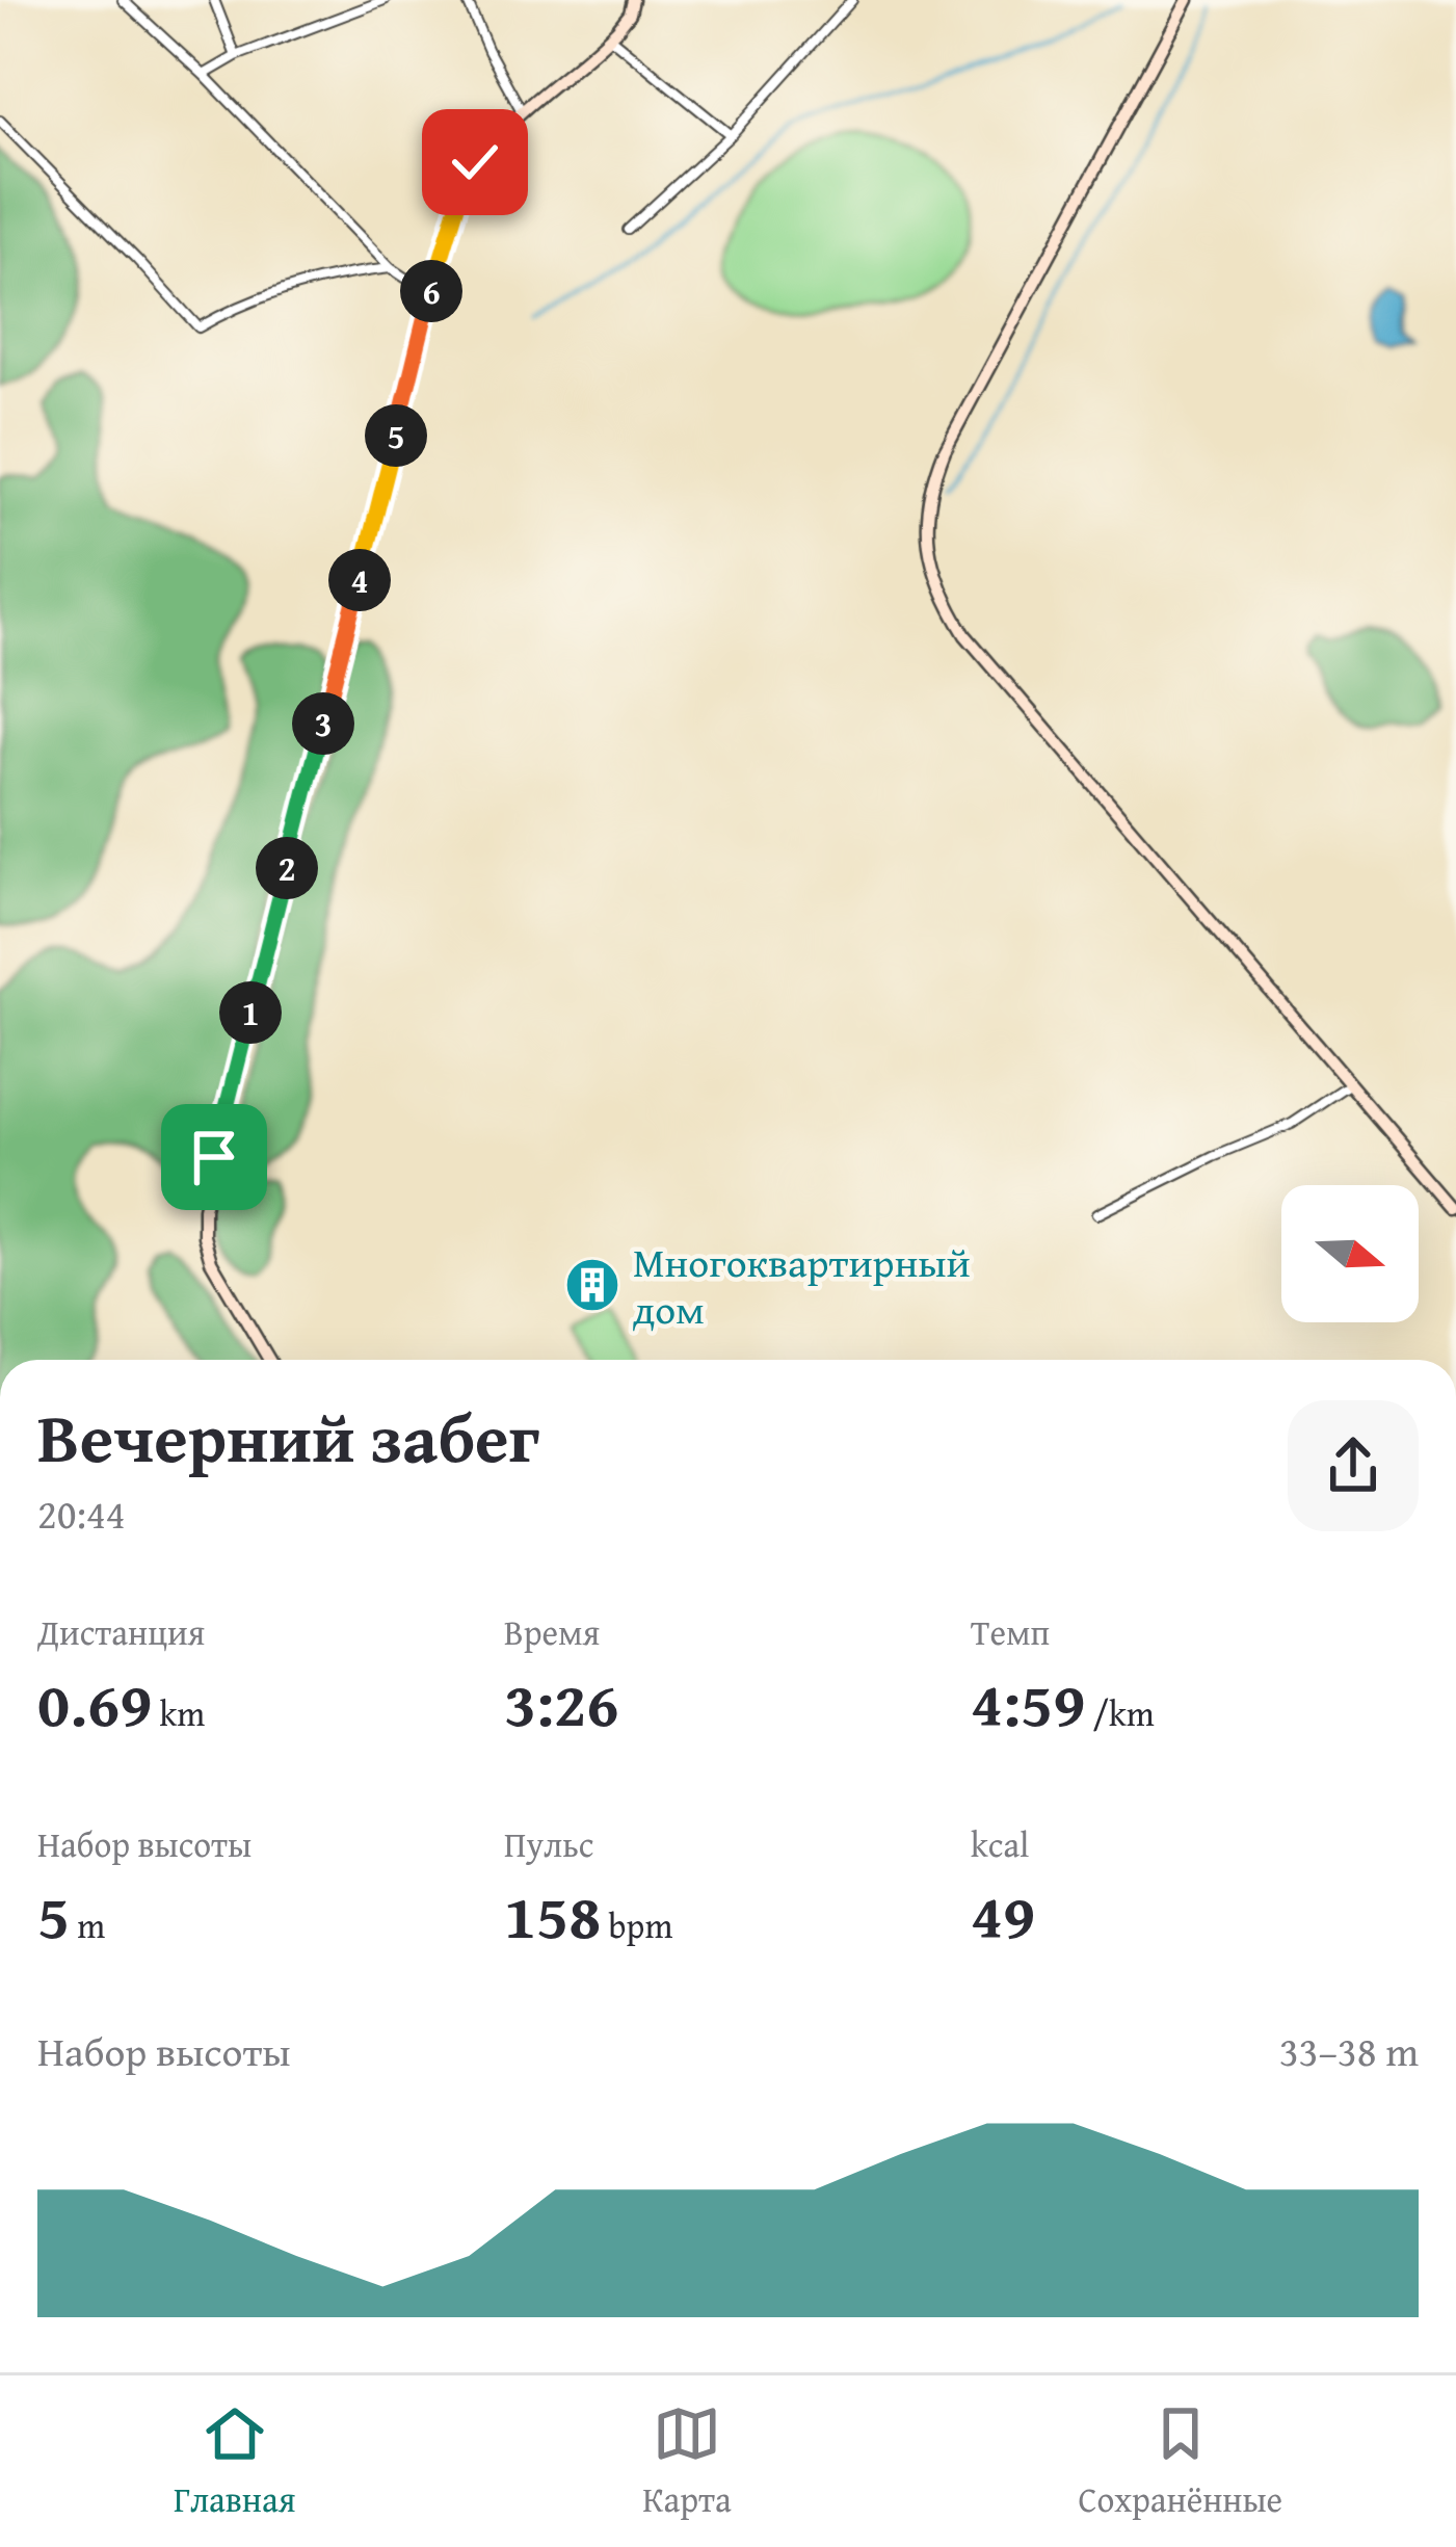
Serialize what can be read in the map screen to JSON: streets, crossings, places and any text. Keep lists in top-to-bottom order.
{
  "places": {
    "building": ["Многоквартирный дом"]
  },
  "north": "right",
  "page": {
    "pins": [
      "6",
      "5",
      "4",
      "3",
      "2",
      "1"
    ],
    "heading": ["Вечерний забег", "20:44"],
    "stats": [
      ["Дистанция", "0.69 km"],
      ["Время", "3:26"],
      ["Темп", "4:59 /km"],
      ["Набор высоты", "5 m"],
      ["Пульс", "158 bpm"],
      ["kcal", "49"]
    ],
    "chart": ["Набор высоты", "33–38 m"],
    "tabs": ["Главная", "Карта", "Сохранённые"]
  }
}
